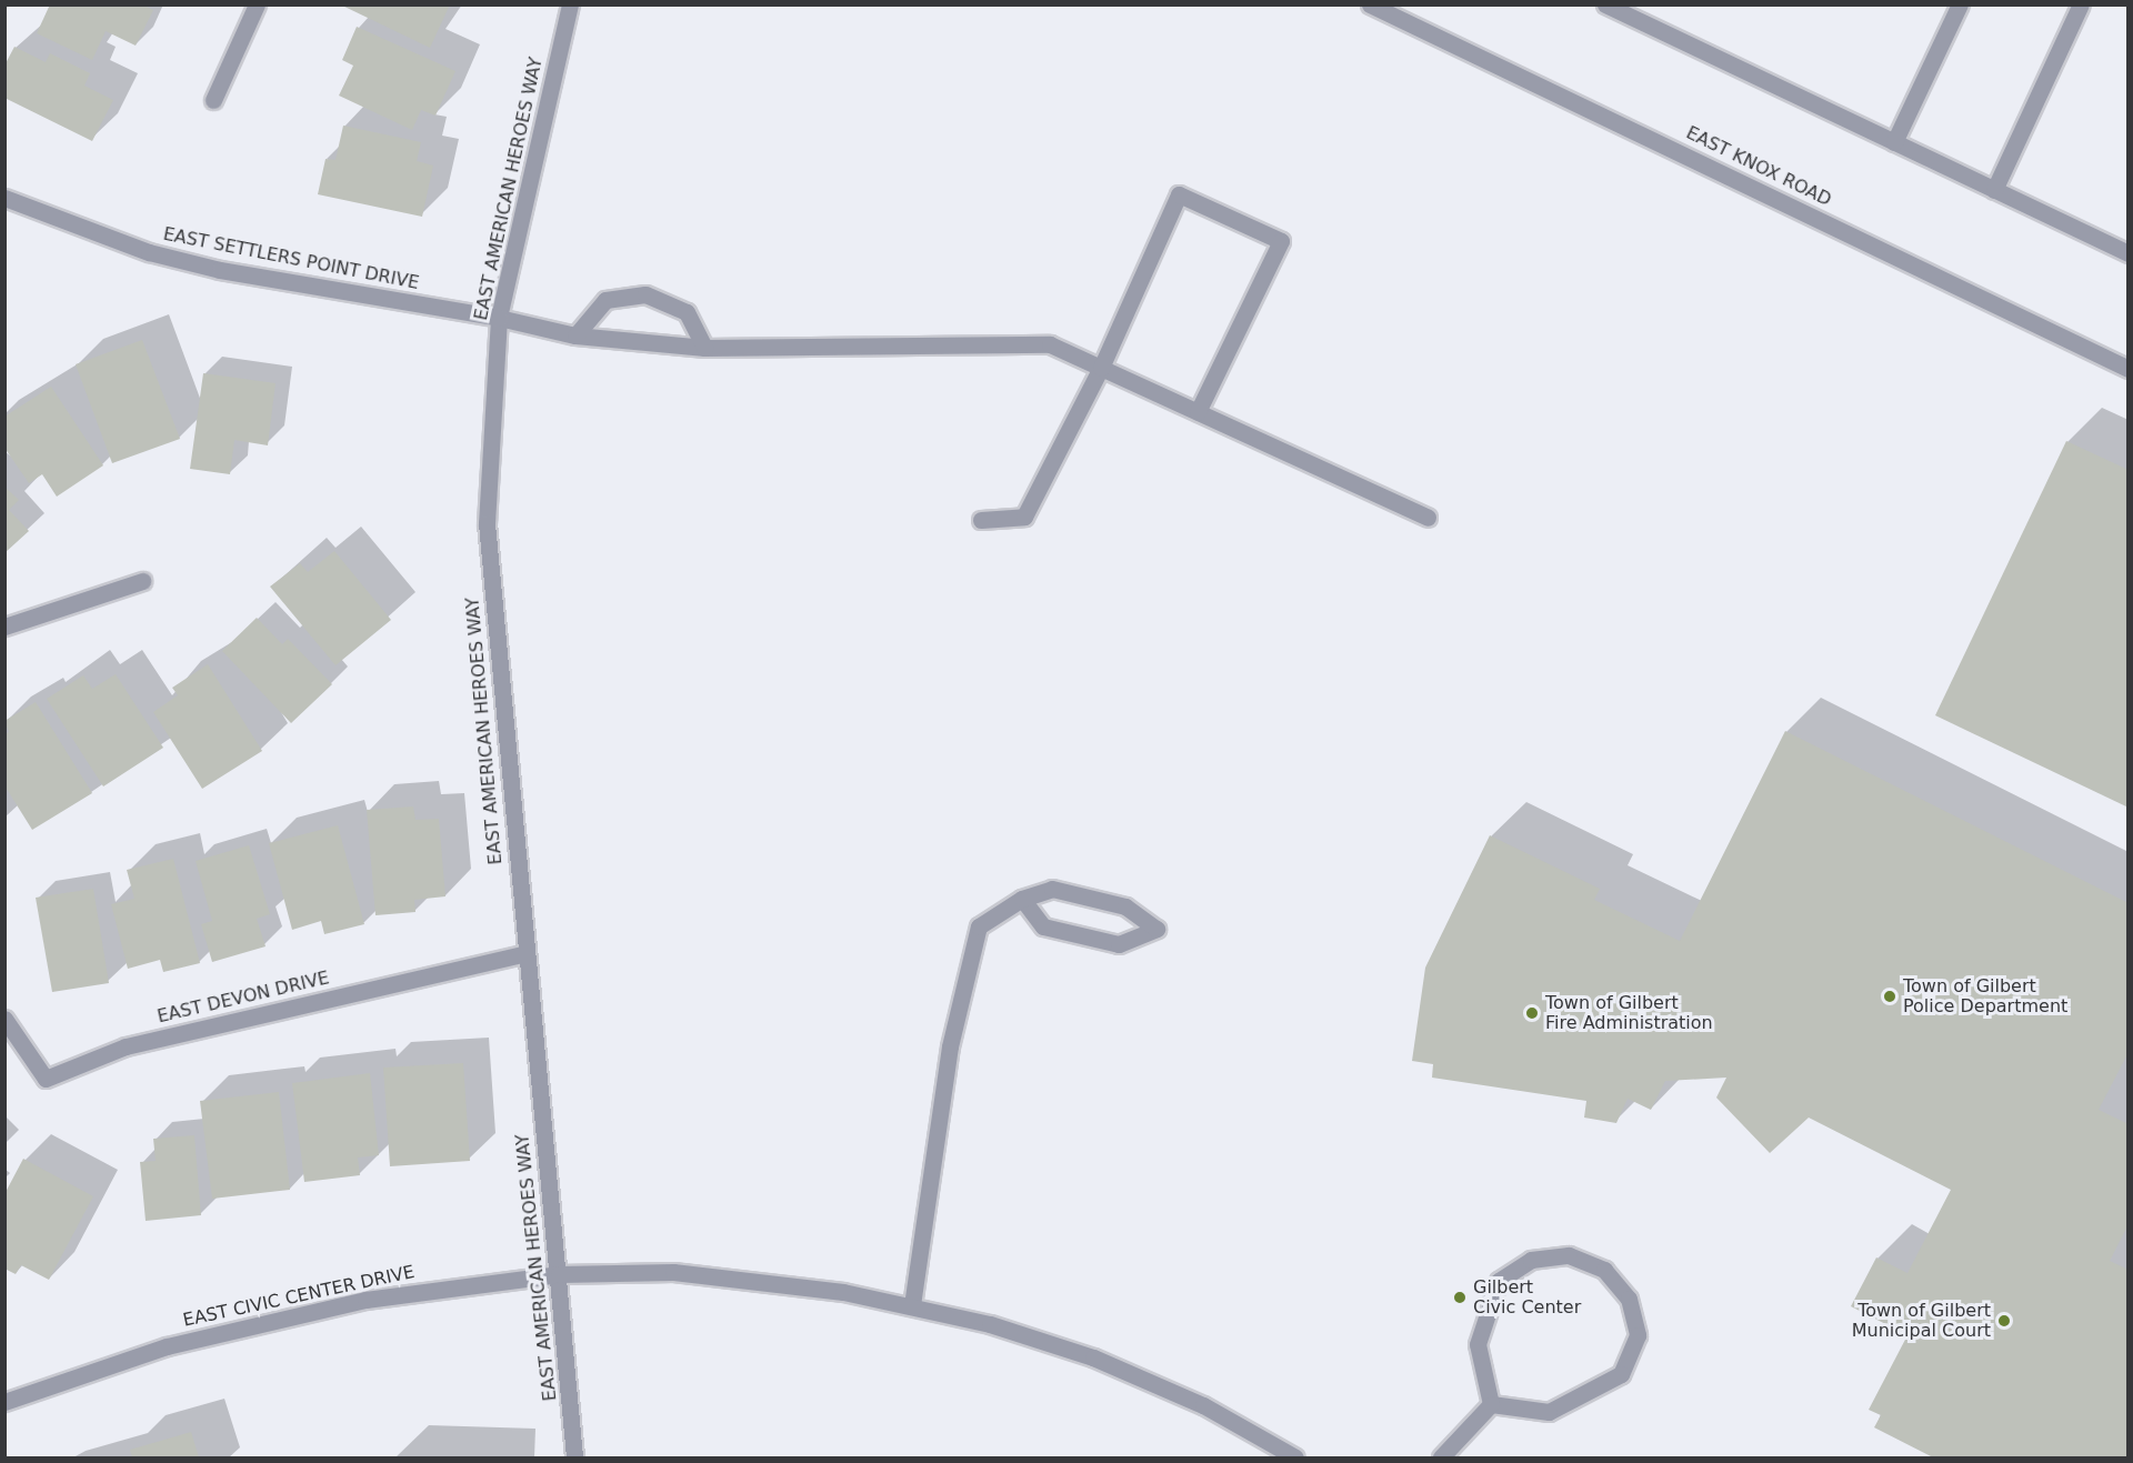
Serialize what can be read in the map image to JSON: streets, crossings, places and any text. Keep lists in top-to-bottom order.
{
  "streets": {
    "street": [
      "EAST KNOX ROAD",
      "EAST AMERICAN HEROES WAY",
      "EAST SETTLERS POINT DRIVE",
      "EAST DEVON DRIVE",
      "EAST CIVIC CENTER DRIVE"
    ]
  },
  "crossings": [
    ["EAST AMERICAN HEROES WAY", "EAST SETTLERS POINT DRIVE"],
    ["EAST AMERICAN HEROES WAY", "EAST DEVON DRIVE"],
    ["EAST AMERICAN HEROES WAY", "EAST CIVIC CENTER DRIVE"]
  ],
  "places": [
    "Town of Gilbert Police Department",
    "Town of Gilbert Fire Administration",
    "Gilbert Civic Center",
    "Town of Gilbert Municipal Court"
  ]
}
